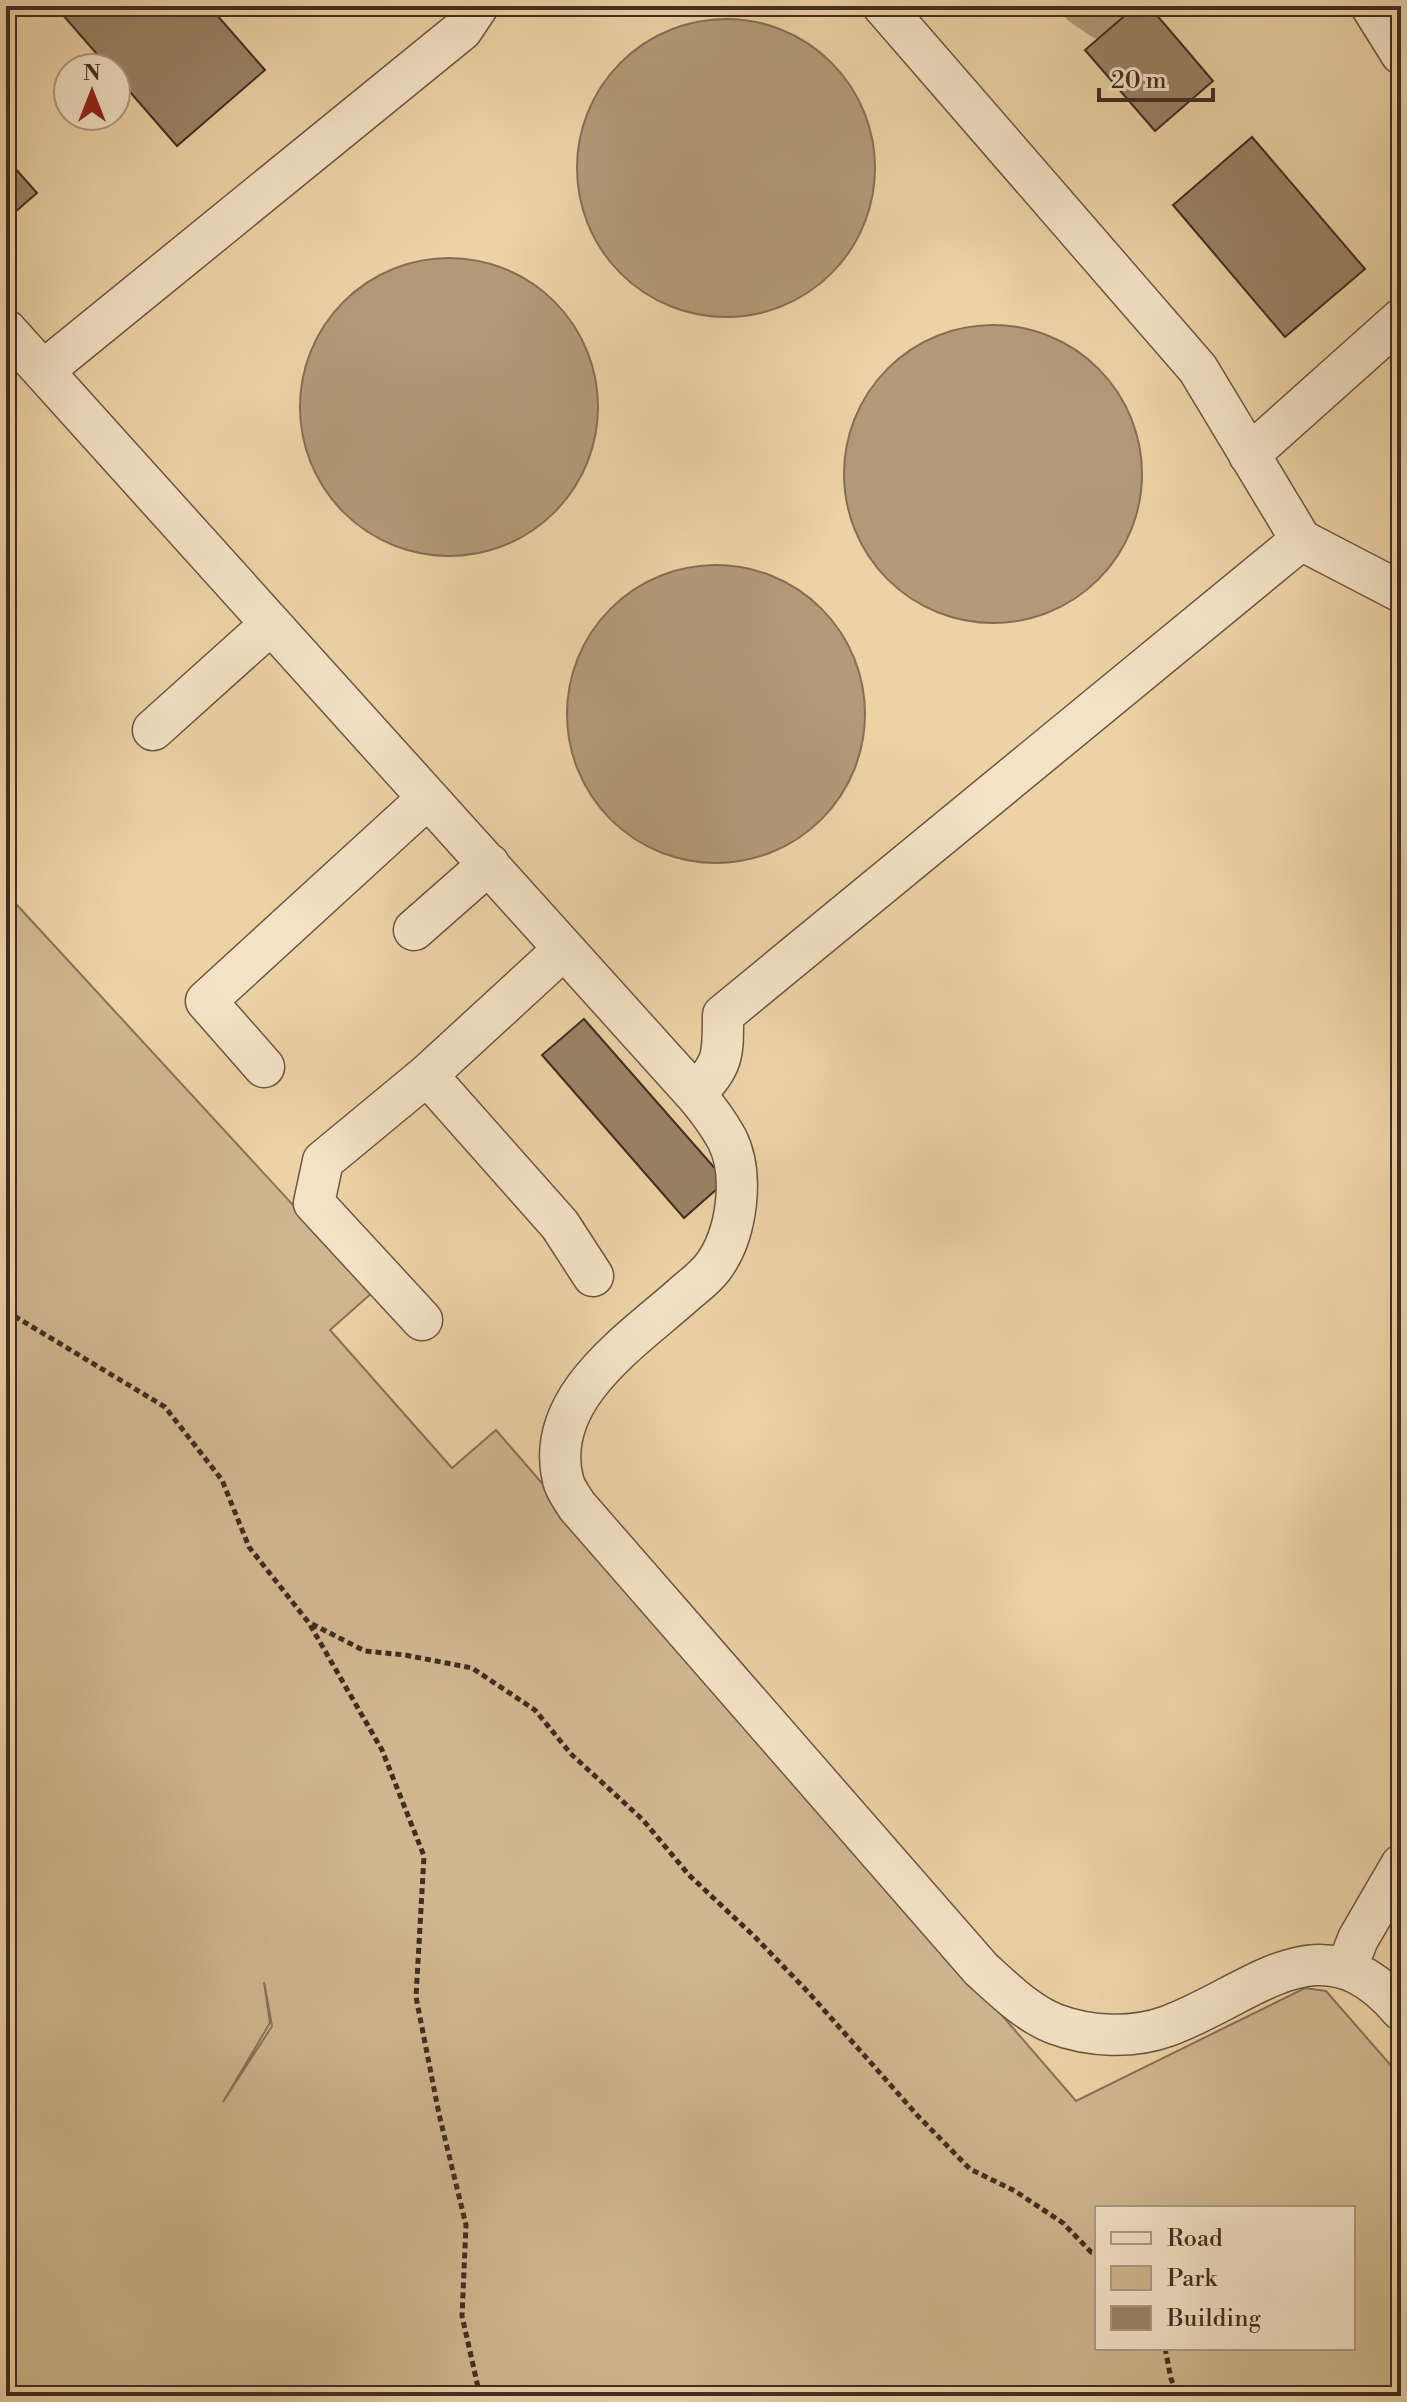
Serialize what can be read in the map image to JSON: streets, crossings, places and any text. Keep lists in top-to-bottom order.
{
  "legend": ["Road", "Park", "Building"],
  "scale_bar": "20 m",
  "north": "top"
}
